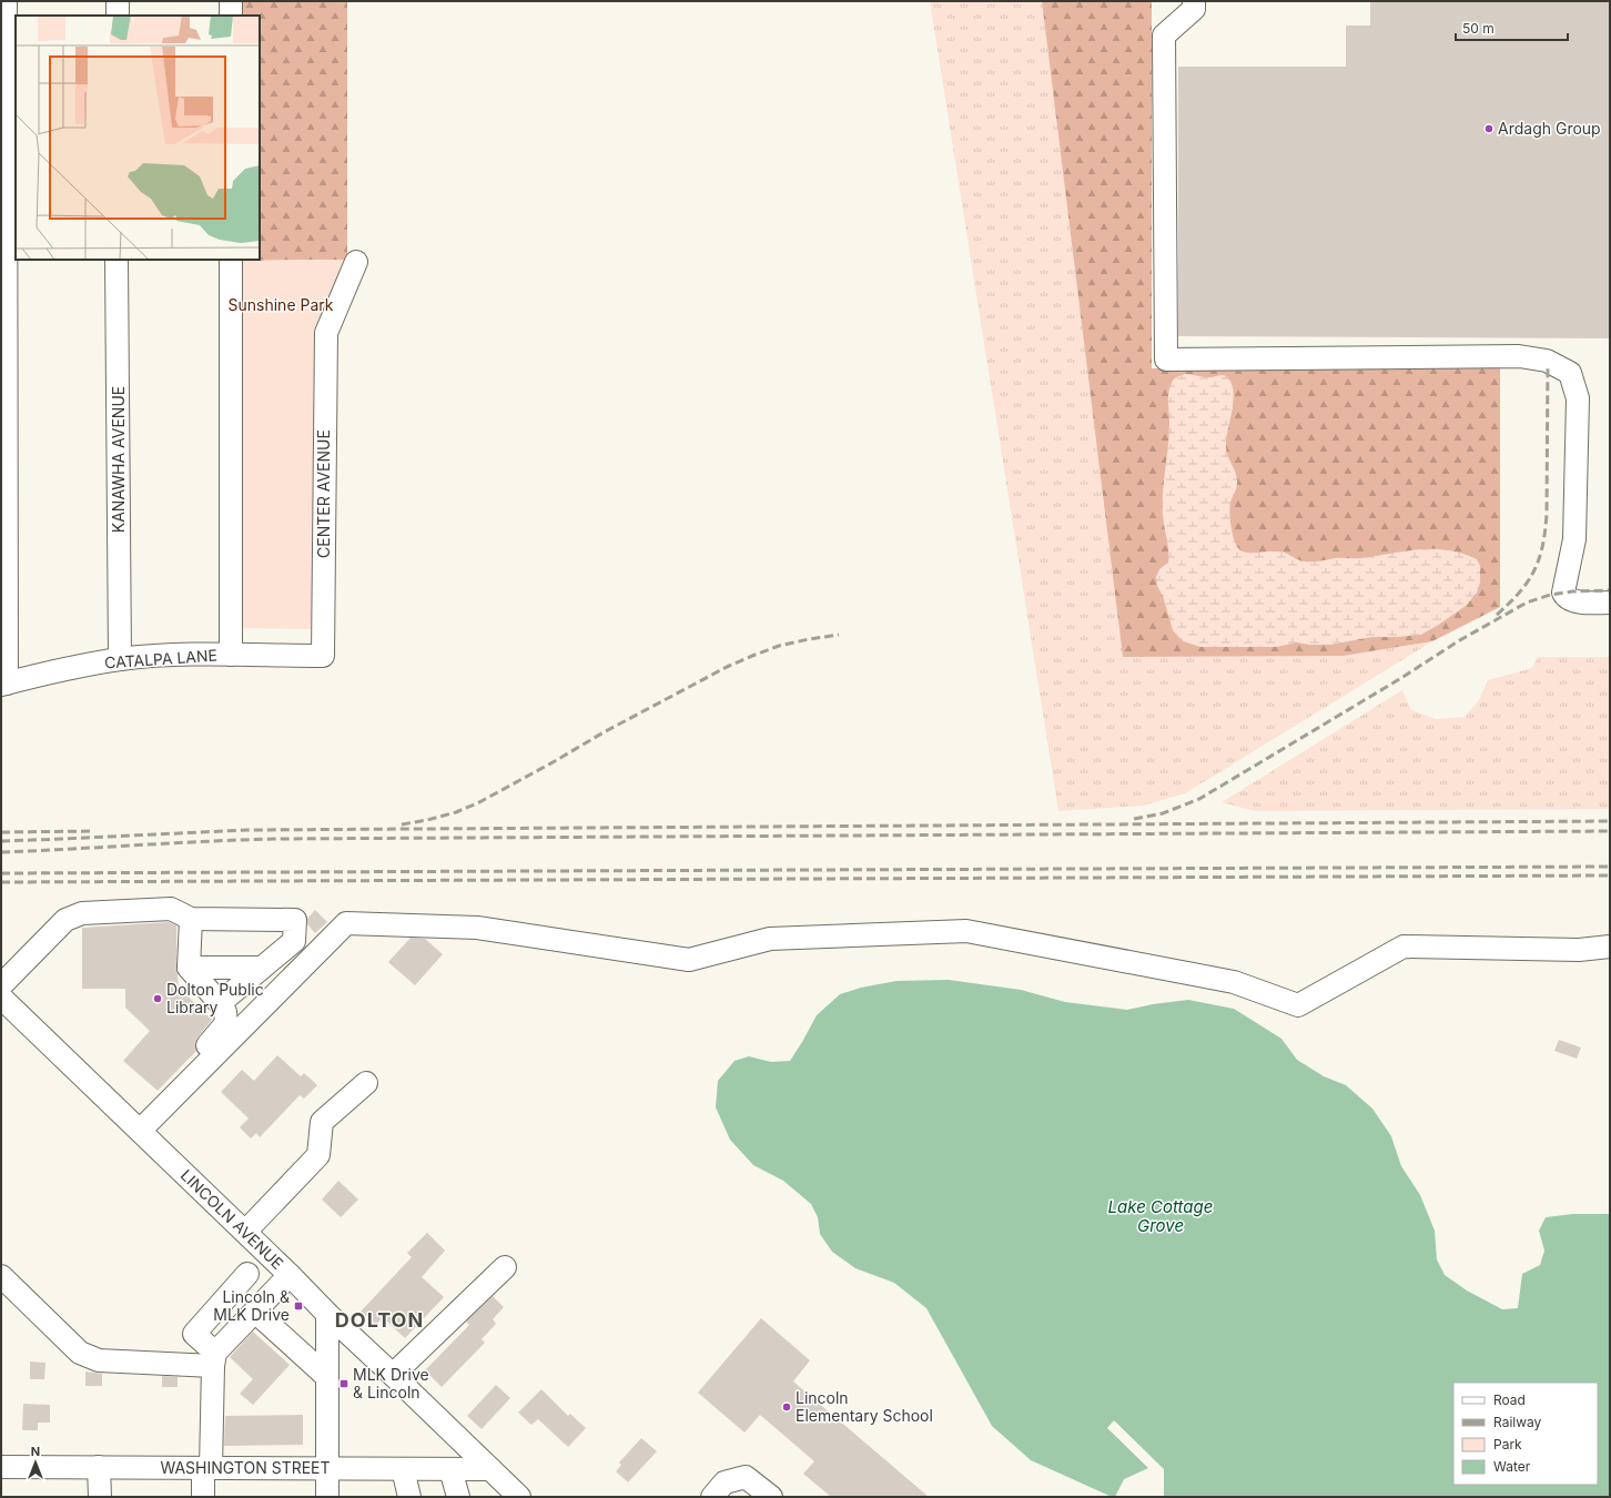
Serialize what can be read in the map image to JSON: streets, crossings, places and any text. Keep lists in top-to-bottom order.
{
  "streets": {
    "street": [
      "KANAWHA AVENUE",
      "CENTER AVENUE",
      "CATALPA LANE",
      "LINCOLN AVENUE",
      "WASHINGTON STREET"
    ]
  },
  "crossings": [
    ["KANAWHA AVENUE", "CATALPA LANE"],
    ["CENTER AVENUE", "CATALPA LANE"],
    ["LINCOLN AVENUE", "WASHINGTON STREET"]
  ],
  "districts": ["DOLTON"],
  "water": ["Lake Cottage Grove"],
  "parks": ["Sunshine Park"],
  "places": {
    "other": ["Ardagh Group", "Dolton Public Library", "Lincoln Elementary School"],
    "transit": ["Lincoln & MLK Drive", "MLK Drive & Lincoln"]
  },
  "legend": [
    "Road",
    "Railway",
    "Park",
    "Water"
  ],
  "scale_bar": "50 m",
  "north": "top"
}
